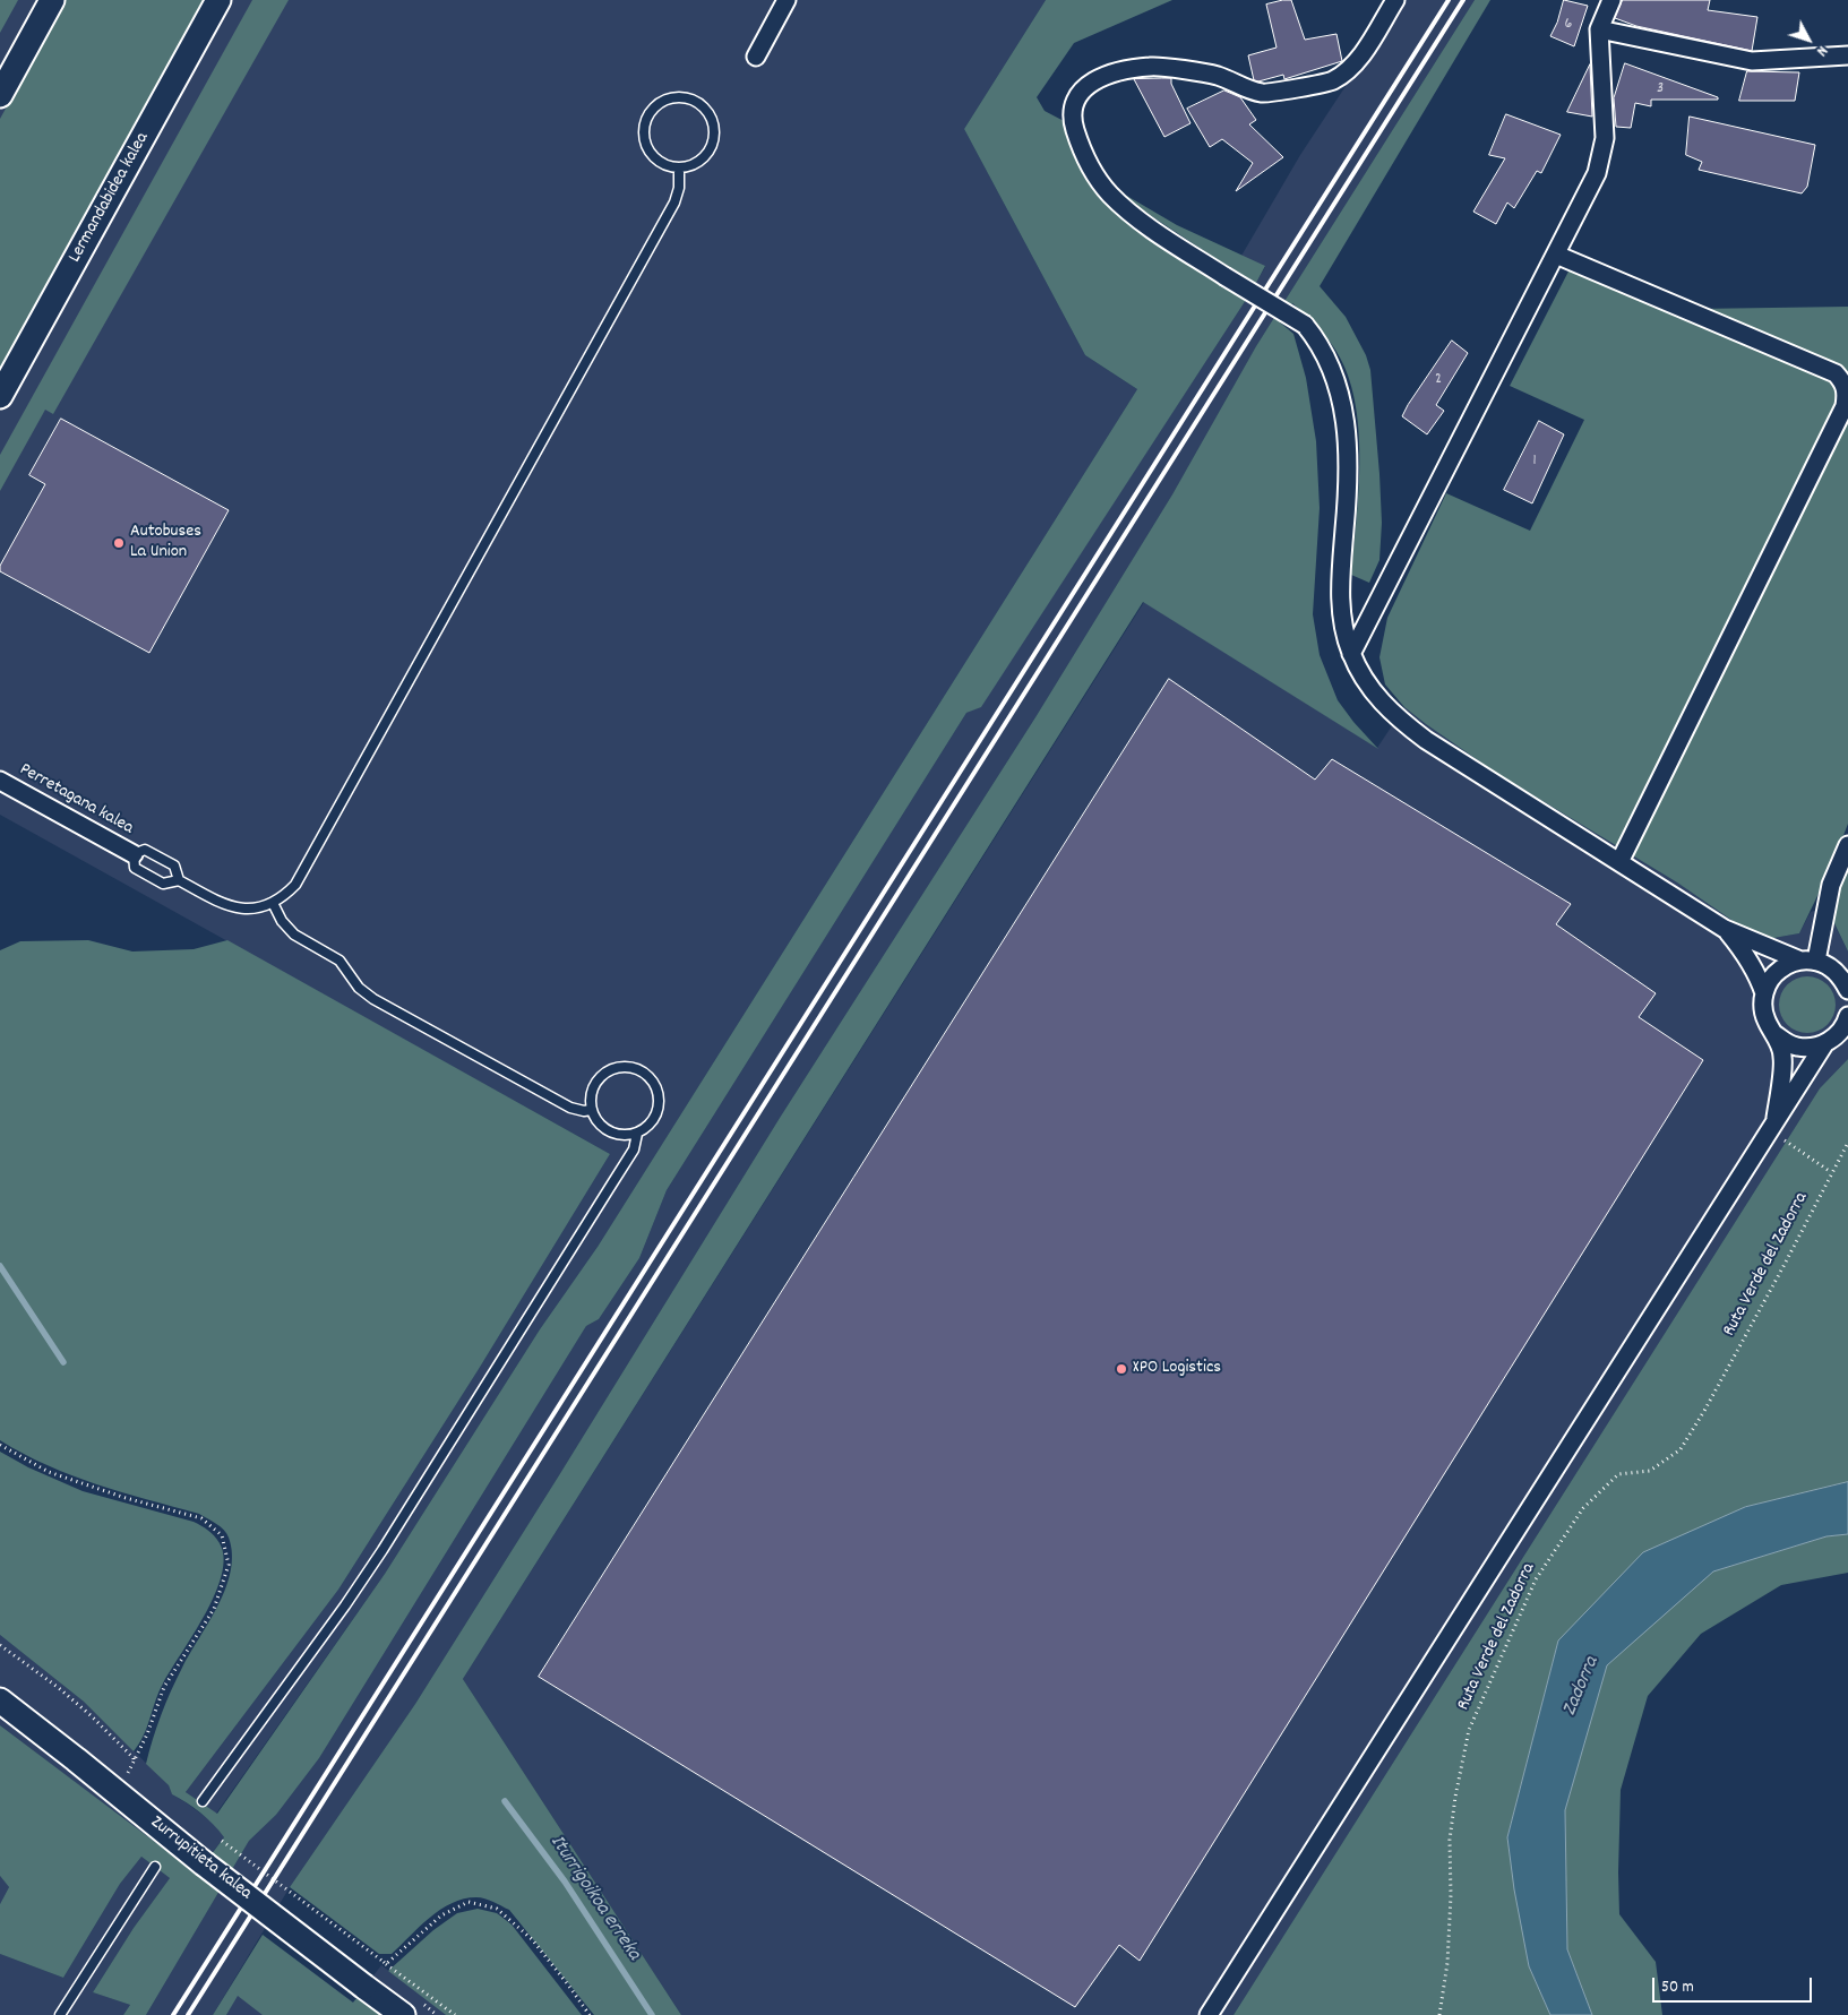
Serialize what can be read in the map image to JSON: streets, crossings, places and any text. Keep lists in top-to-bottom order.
{
  "streets": {
    "street": ["Lermandabidea kalea", "Perretagana kalea", "Zurrupitieta kalea"],
    "path": ["Ruta Verde del Zadorra"]
  },
  "water": ["Zadorra", "Iturrigoikoa erreka"],
  "places": ["Autobuses La Union", "XPO Logistics"],
  "house_numbers": [
    "6",
    "3",
    "2",
    "1"
  ],
  "scale_bar": "50 m",
  "north": "bottom right"
}
